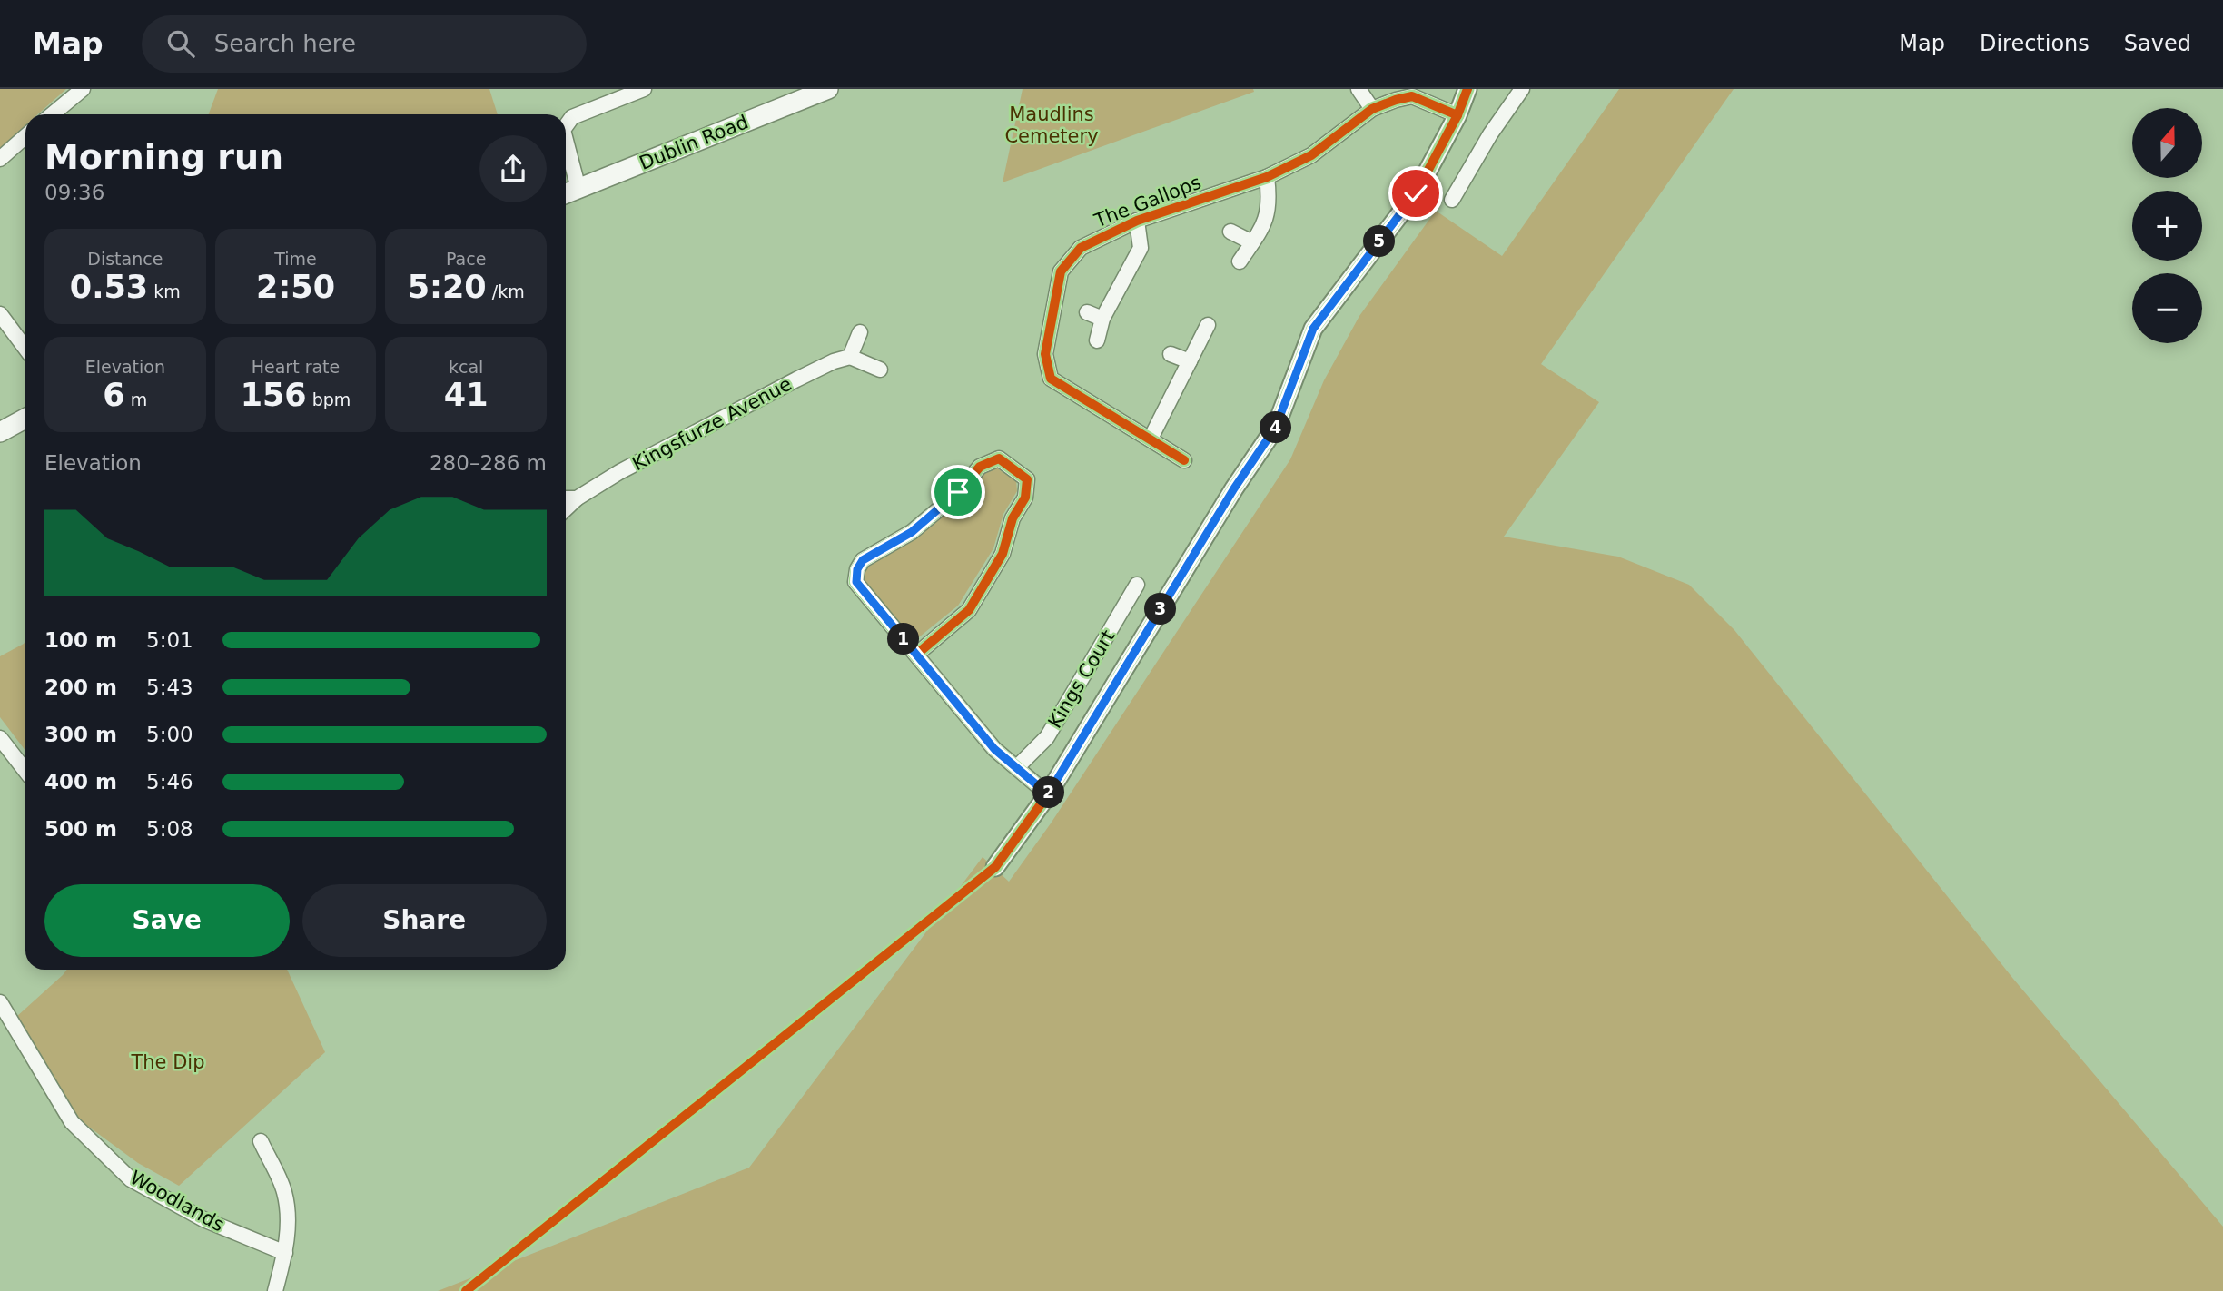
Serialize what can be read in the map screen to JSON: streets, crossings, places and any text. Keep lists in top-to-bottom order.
{
  "streets": {
    "main road": ["Dublin Road"],
    "street": [
      "The Gallops",
      "Kingsfurze Avenue",
      "Kings Court",
      "Woodlands"
    ]
  },
  "parks": ["Maudlins Cemetery", "The Dip"],
  "north": "top",
  "page": {
    "header": "Map",
    "search": "Search here",
    "nav": ["Map", "Directions", "Saved"],
    "map_buttons": ["+", "−"],
    "heading": ["Morning run", "09:36"],
    "stats": [
      ["Distance", "0.53 km"],
      ["Time", "2:50"],
      ["Pace", "5:20 /km"],
      ["Elevation", "6 m"],
      ["Heart rate", "156 bpm"],
      ["kcal", "41"]
    ],
    "pins": [
      "5",
      "4",
      "3",
      "1",
      "2"
    ],
    "chart": ["Elevation", "280–286 m"],
    "list": [
      {
        "name": "100 m",
        "note": "5:01"
      },
      {
        "name": "200 m",
        "note": "5:43"
      },
      {
        "name": "300 m",
        "note": "5:00"
      },
      {
        "name": "400 m",
        "note": "5:46"
      },
      {
        "name": "500 m",
        "note": "5:08"
      }
    ],
    "buttons": ["Save", "Share"]
  }
}
